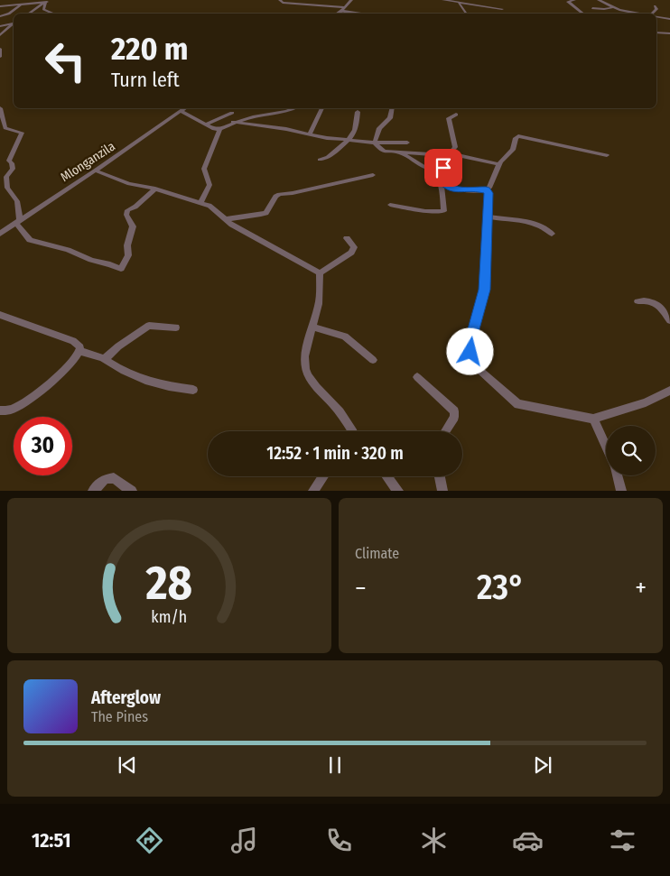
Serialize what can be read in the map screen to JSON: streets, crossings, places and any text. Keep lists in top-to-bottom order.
{
  "streets": {
    "street": ["Mlonganzila"]
  },
  "page": {
    "turn": ["220 m", "Turn left"],
    "limit": "30",
    "trip": "12:52 · 1 min · 320 m",
    "tile": "Climate",
    "heat": ["−", "23°", "+"],
    "song": ["Afterglow", "The Pines"],
    "tabs": "12:51",
    "gauge": ["28", "km/h"]
  }
}
